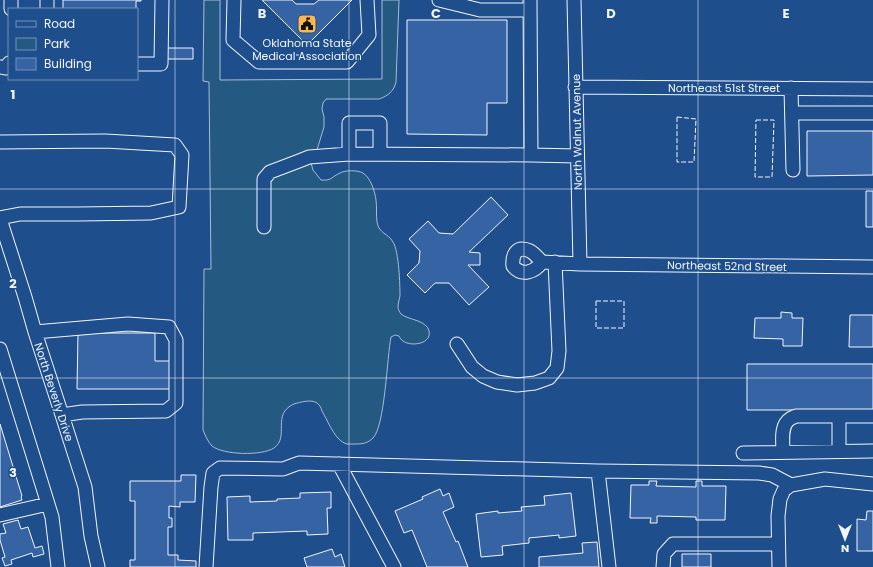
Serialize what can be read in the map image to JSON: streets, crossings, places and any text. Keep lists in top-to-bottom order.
{
  "streets": {
    "street": [
      "Northeast 51st Street",
      "North Walnut Avenue",
      "Northeast 52nd Street",
      "North Beverly Drive"
    ]
  },
  "crossings": [
    ["Northeast 51st Street", "North Walnut Avenue"],
    ["North Walnut Avenue", "Northeast 52nd Street"]
  ],
  "places": {
    "public building": ["Oklahoma State Medical Association"]
  },
  "legend": ["Road", "Park", "Building"],
  "north": "bottom",
  "grid": {
    "columns": [
      "B",
      "C",
      "D",
      "E"
    ],
    "rows": ["1", "2", "3"]
  }
}
